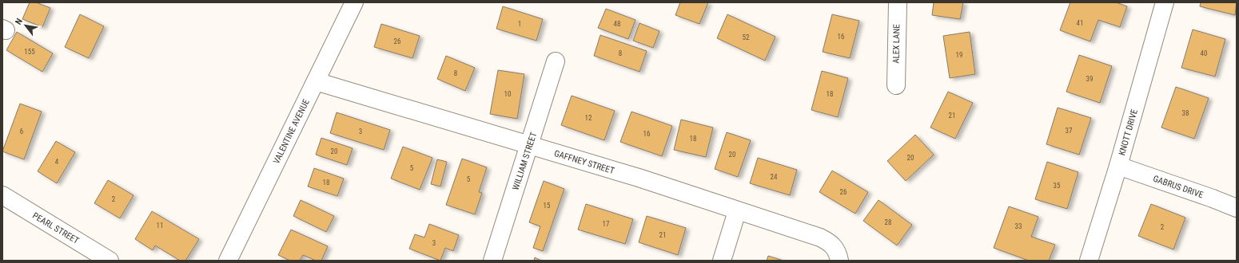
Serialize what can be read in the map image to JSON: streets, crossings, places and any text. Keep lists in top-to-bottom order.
{
  "streets": {
    "street": [
      "ALEX LANE",
      "VALENTINE AVENUE",
      "KNOTT DRIVE",
      "WILLIAM STREET",
      "GAFFNEY STREET",
      "GABRUS DRIVE",
      "PEARL STREET"
    ]
  },
  "crossings": [
    ["VALENTINE AVENUE", "GAFFNEY STREET"],
    ["KNOTT DRIVE", "GABRUS DRIVE"],
    ["WILLIAM STREET", "GAFFNEY STREET"]
  ],
  "house_numbers": [
    "41",
    "1",
    "48",
    "16",
    "52",
    "26",
    "155",
    "8",
    "40",
    "19",
    "8",
    "39",
    "10",
    "18",
    "38",
    "21",
    "12",
    "37",
    "6",
    "3",
    "16",
    "18",
    "20",
    "20",
    "20",
    "4",
    "5",
    "24",
    "5",
    "18",
    "35",
    "26",
    "2",
    "15",
    "28",
    "17",
    "11",
    "33",
    "2",
    "21",
    "3"
  ],
  "north": "top left"
}
